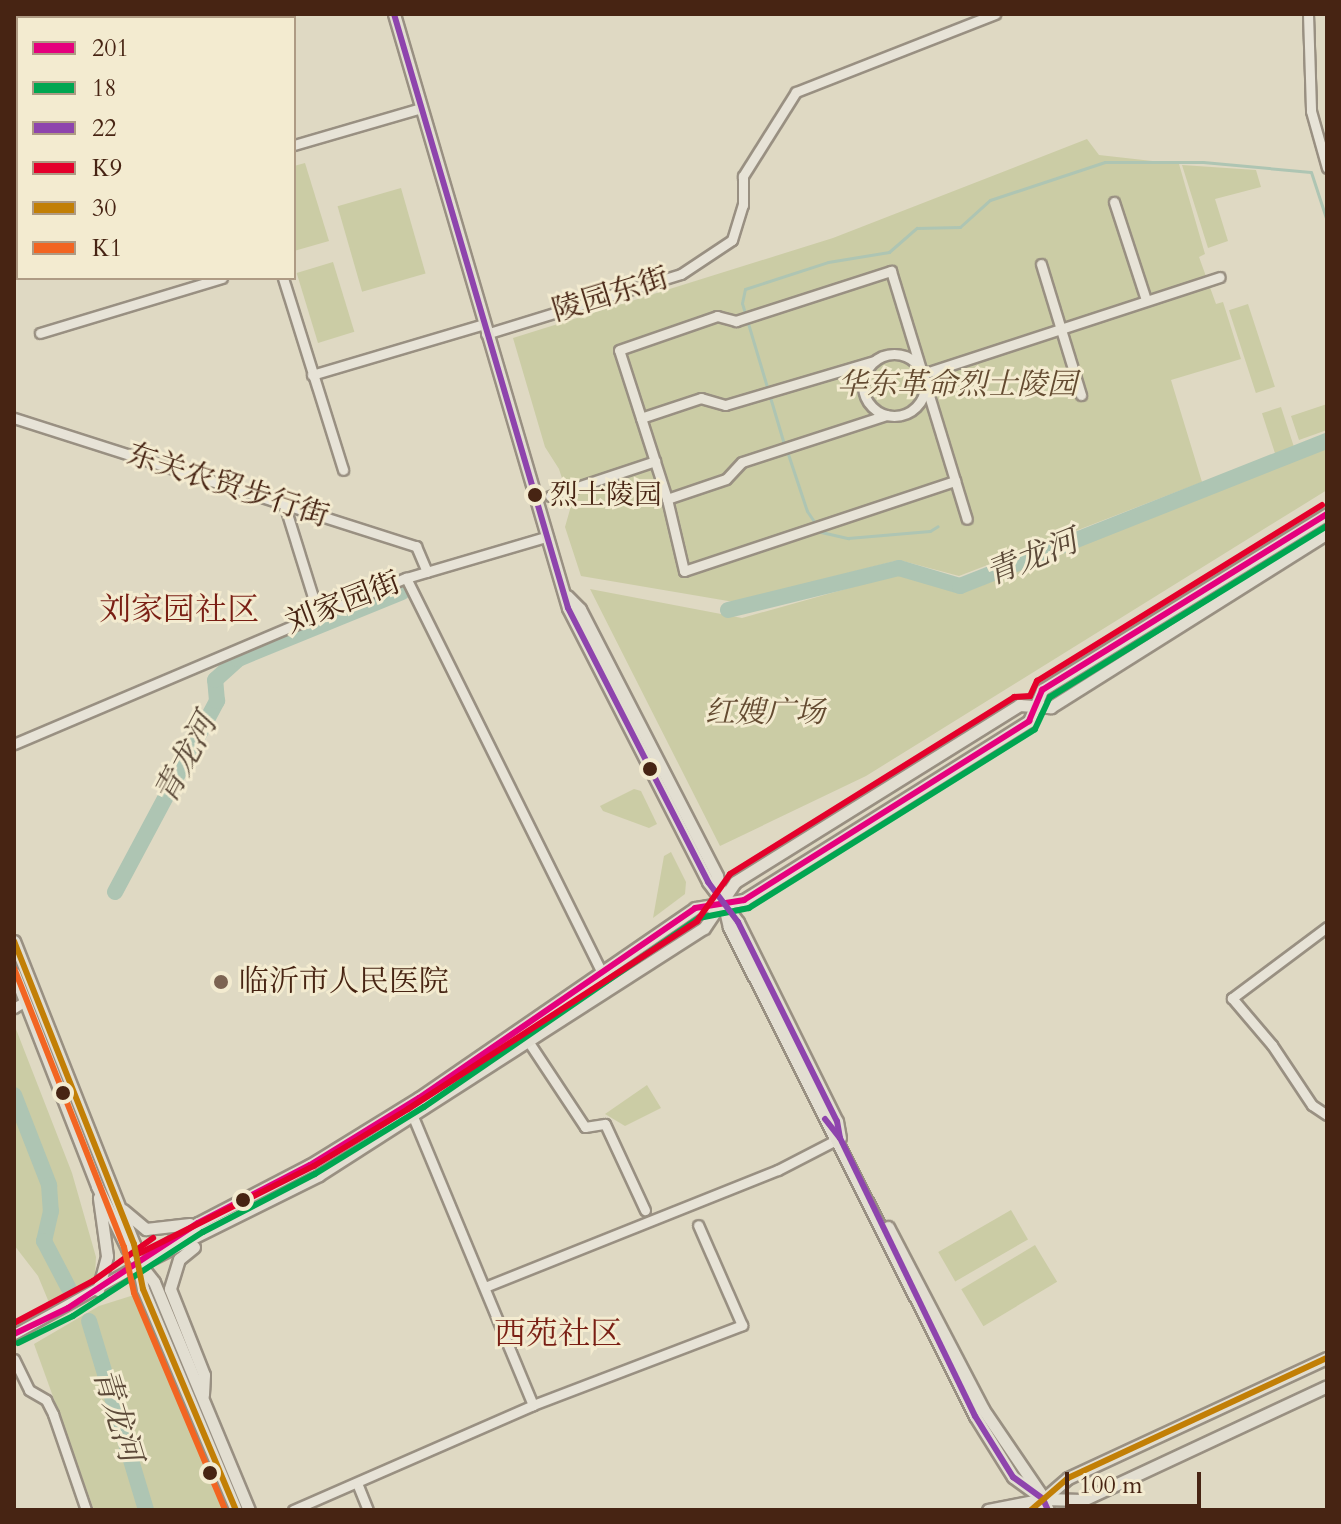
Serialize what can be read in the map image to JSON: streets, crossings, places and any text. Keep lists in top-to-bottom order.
{
  "streets": {
    "street": ["陵园东街", "东关农贸步行街", "刘家园街"]
  },
  "crossings": [
    ["东关农贸步行街", "刘家园街"]
  ],
  "districts": ["刘家园社区", "西苑社区"],
  "water": ["青龙河"],
  "parks": ["华东革命烈士陵园", "红嫂广场"],
  "places": ["烈士陵园", "临沂市人民医院"],
  "lines": [
    "transit line 22",
    "transit line K9",
    "transit line 201",
    "transit line 18",
    "transit line 30",
    "transit line K1"
  ],
  "legend": [
    "201",
    "18",
    "22",
    "K9",
    "30",
    "K1"
  ],
  "scale_bar": "100 m"
}
